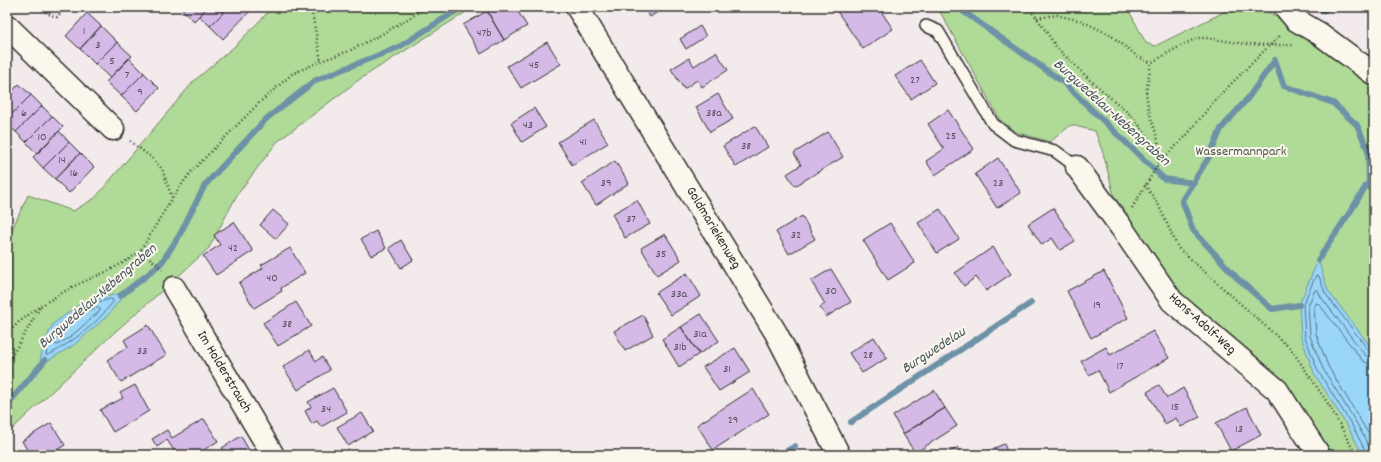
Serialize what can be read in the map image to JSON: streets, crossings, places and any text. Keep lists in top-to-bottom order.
{
  "streets": {
    "street": ["Goldmariekenweg", "Hans-Adolf-Weg", "Im Holderstrauch"]
  },
  "water": ["Burgwedelau-Nebengraben", "Burgwedelau"],
  "parks": ["Wassermannpark"],
  "house_numbers": [
    "1",
    "47b",
    "3",
    "5",
    "45",
    "7",
    "27",
    "9",
    "6",
    "38a",
    "43",
    "25",
    "10",
    "41",
    "38",
    "14",
    "16",
    "39",
    "23",
    "37",
    "32",
    "42",
    "35",
    "40",
    "30",
    "33a",
    "19",
    "38",
    "31a",
    "31b",
    "33",
    "28",
    "17",
    "31",
    "15",
    "34",
    "29",
    "13"
  ]
}
